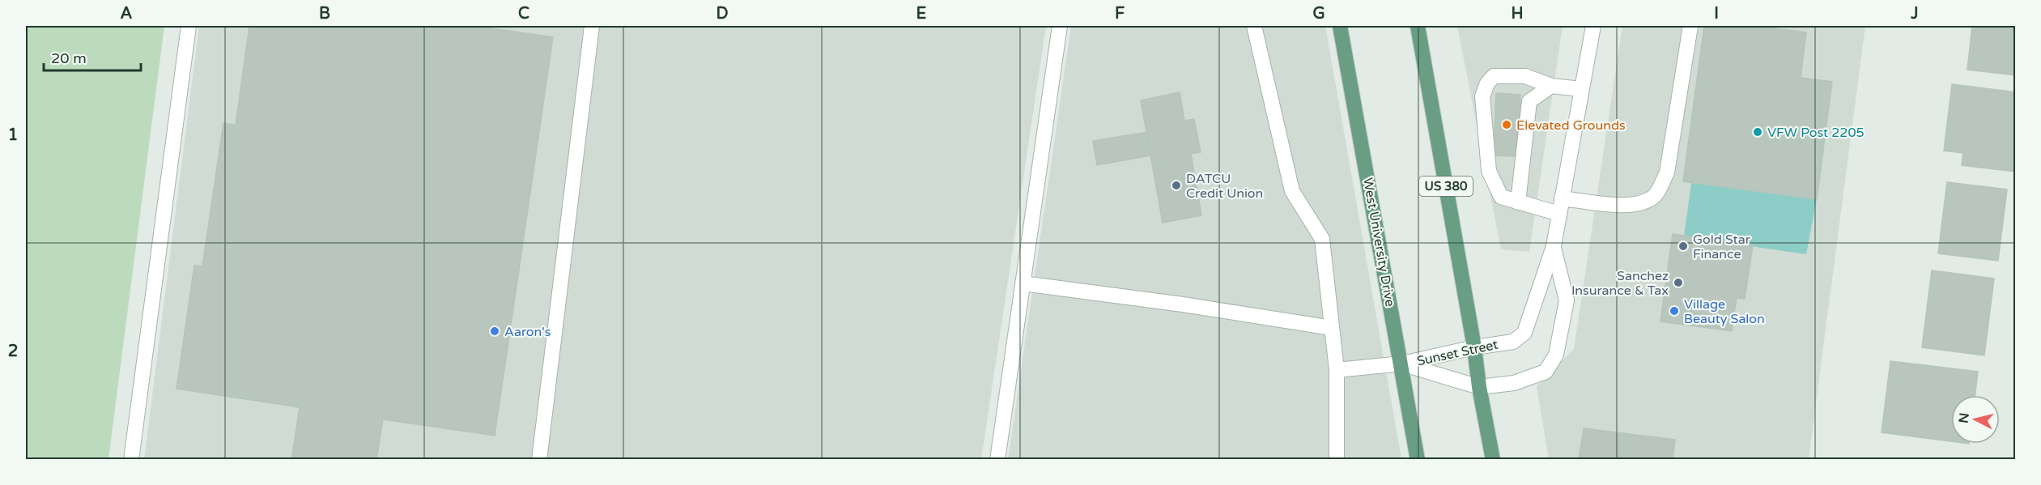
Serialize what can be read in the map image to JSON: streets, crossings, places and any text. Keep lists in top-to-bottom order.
{
  "streets": {
    "main road": ["US 380", "West University Drive"],
    "street": ["Sunset Street"]
  },
  "crossings": [
    ["US 380", "Sunset Street"],
    ["West University Drive", "Sunset Street"]
  ],
  "places": [
    "Elevated Grounds",
    "VFW Post 2205",
    "DATCU Credit Union",
    "Gold Star Finance",
    "Sanchez Insurance & Tax",
    "Village Beauty Salon",
    "Aaron's"
  ],
  "scale_bar": "20 m",
  "north": "left",
  "grid": {
    "columns": [
      "A",
      "B",
      "C",
      "D",
      "E",
      "F",
      "G",
      "H",
      "I",
      "J"
    ],
    "rows": ["1", "2"]
  }
}
